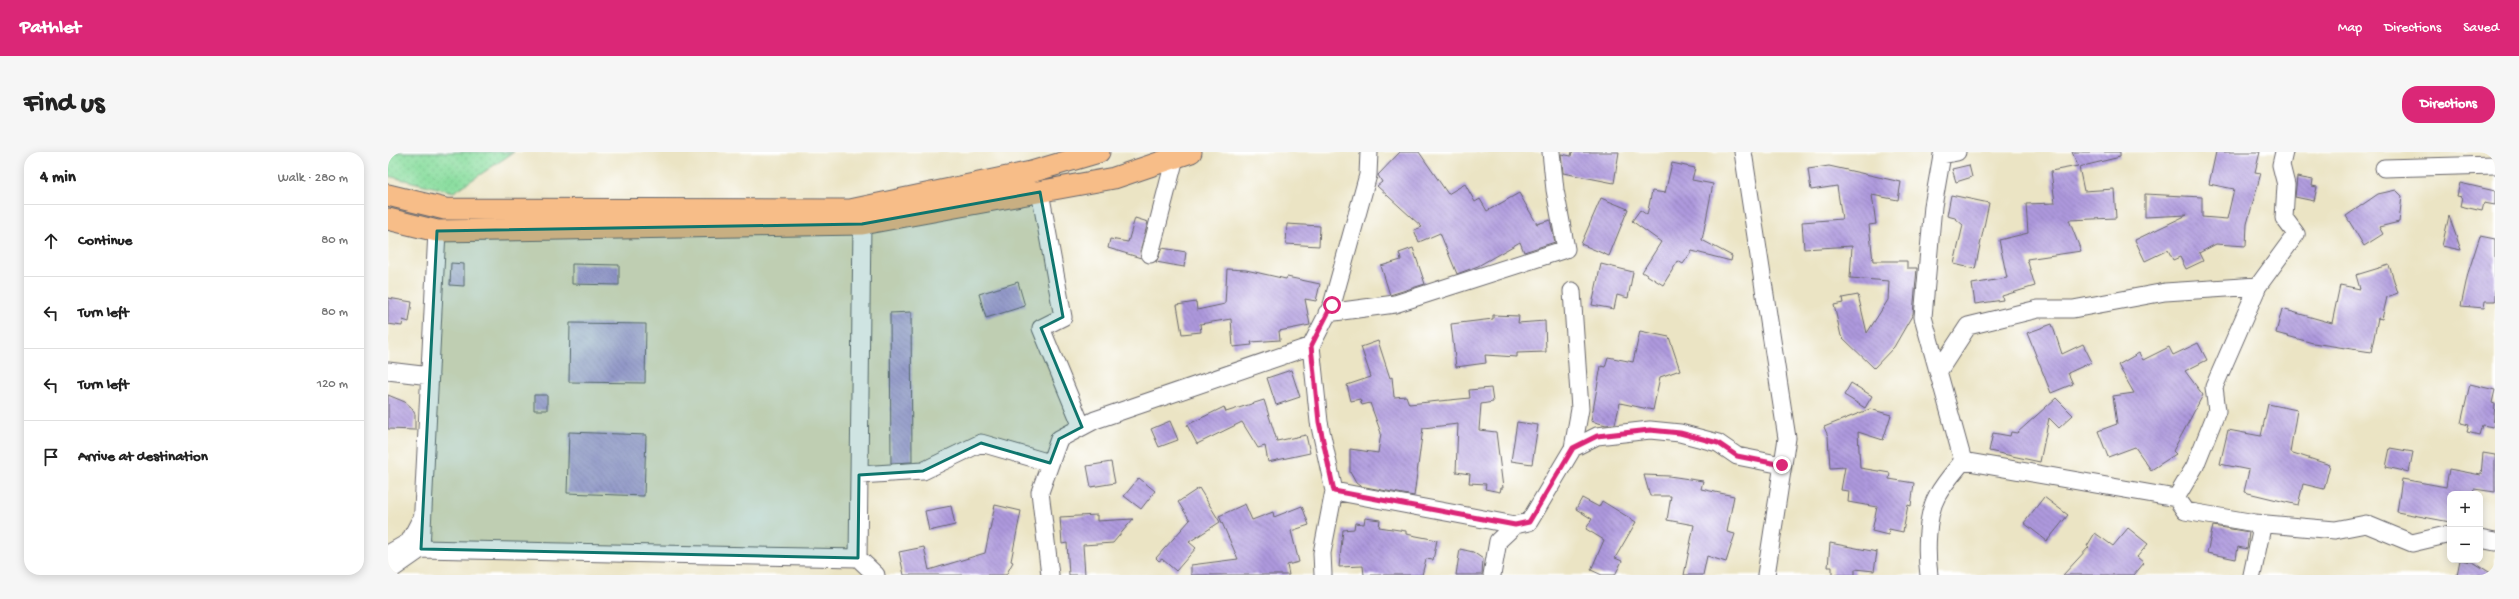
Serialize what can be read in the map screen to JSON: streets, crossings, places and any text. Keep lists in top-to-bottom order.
{
  "page": {
    "header": "Pathlet",
    "nav": ["Map", "Directions", "Saved"],
    "buttons": "Directions",
    "title": "Find us",
    "heading": ["4 min", "Walk · 280 m"],
    "list": [
      ["Continue", "80 m"],
      ["Turn left", "80 m"],
      ["Turn left", "120 m"],
      "Arrive at destination"
    ],
    "map_buttons": ["+", "−"]
  }
}
